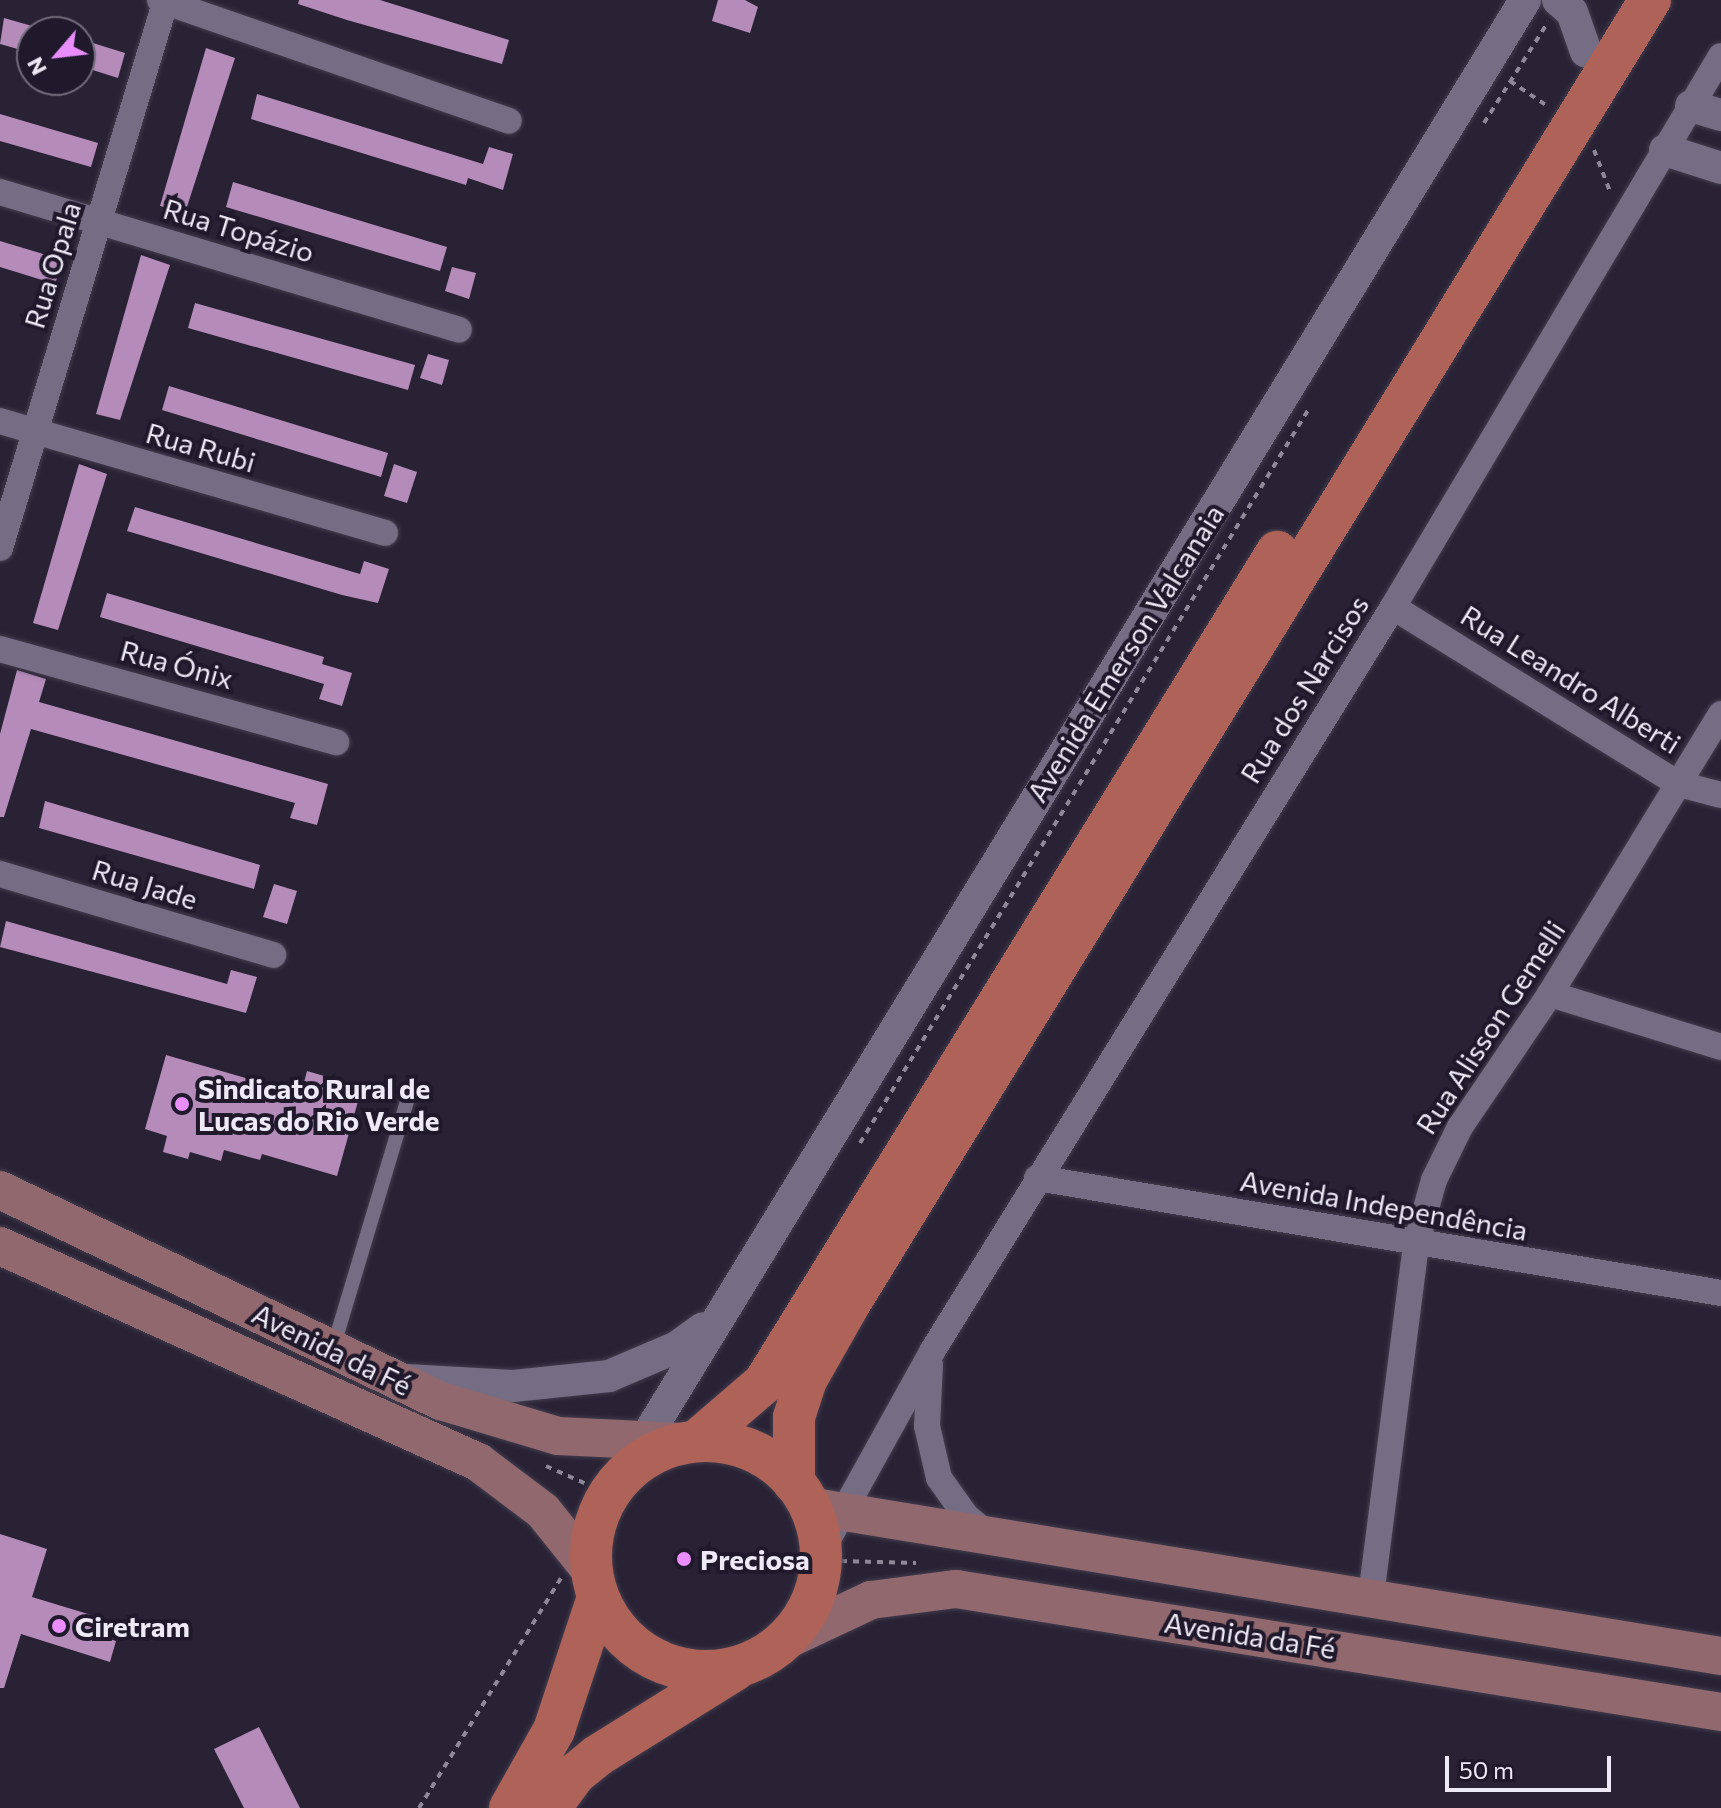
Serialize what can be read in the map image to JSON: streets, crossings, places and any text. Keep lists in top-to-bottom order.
{
  "streets": {
    "main road": ["Avenida da Fé"],
    "street": [
      "Rua Topázio",
      "Rua Opala",
      "Rua Rubi",
      "Avenida Emerson Valcanaia",
      "Rua Ónix",
      "Rua Leandro Alberti",
      "Rua dos Narcisos",
      "Rua Jade",
      "Rua Alisson Gemelli",
      "Avenida Independência"
    ]
  },
  "crossings": [
    ["Rua Topázio", "Rua Opala"],
    ["Rua Opala", "Rua Rubi"],
    ["Avenida Emerson Valcanaia", "Rua dos Narcisos"],
    ["Avenida Emerson Valcanaia", "Avenida da Fé"],
    ["Rua Leandro Alberti", "Rua dos Narcisos"],
    ["Rua Leandro Alberti", "Rua Alisson Gemelli"],
    ["Rua dos Narcisos", "Avenida Independência"],
    ["Rua dos Narcisos", "Avenida da Fé"],
    ["Rua Alisson Gemelli", "Avenida Independência"],
    ["Rua Alisson Gemelli", "Avenida da Fé"]
  ],
  "places": ["Sindicato Rural de Lucas do Rio Verde", "Preciosa", "Ciretram"],
  "scale_bar": "50 m",
  "north": "bottom left"
}
